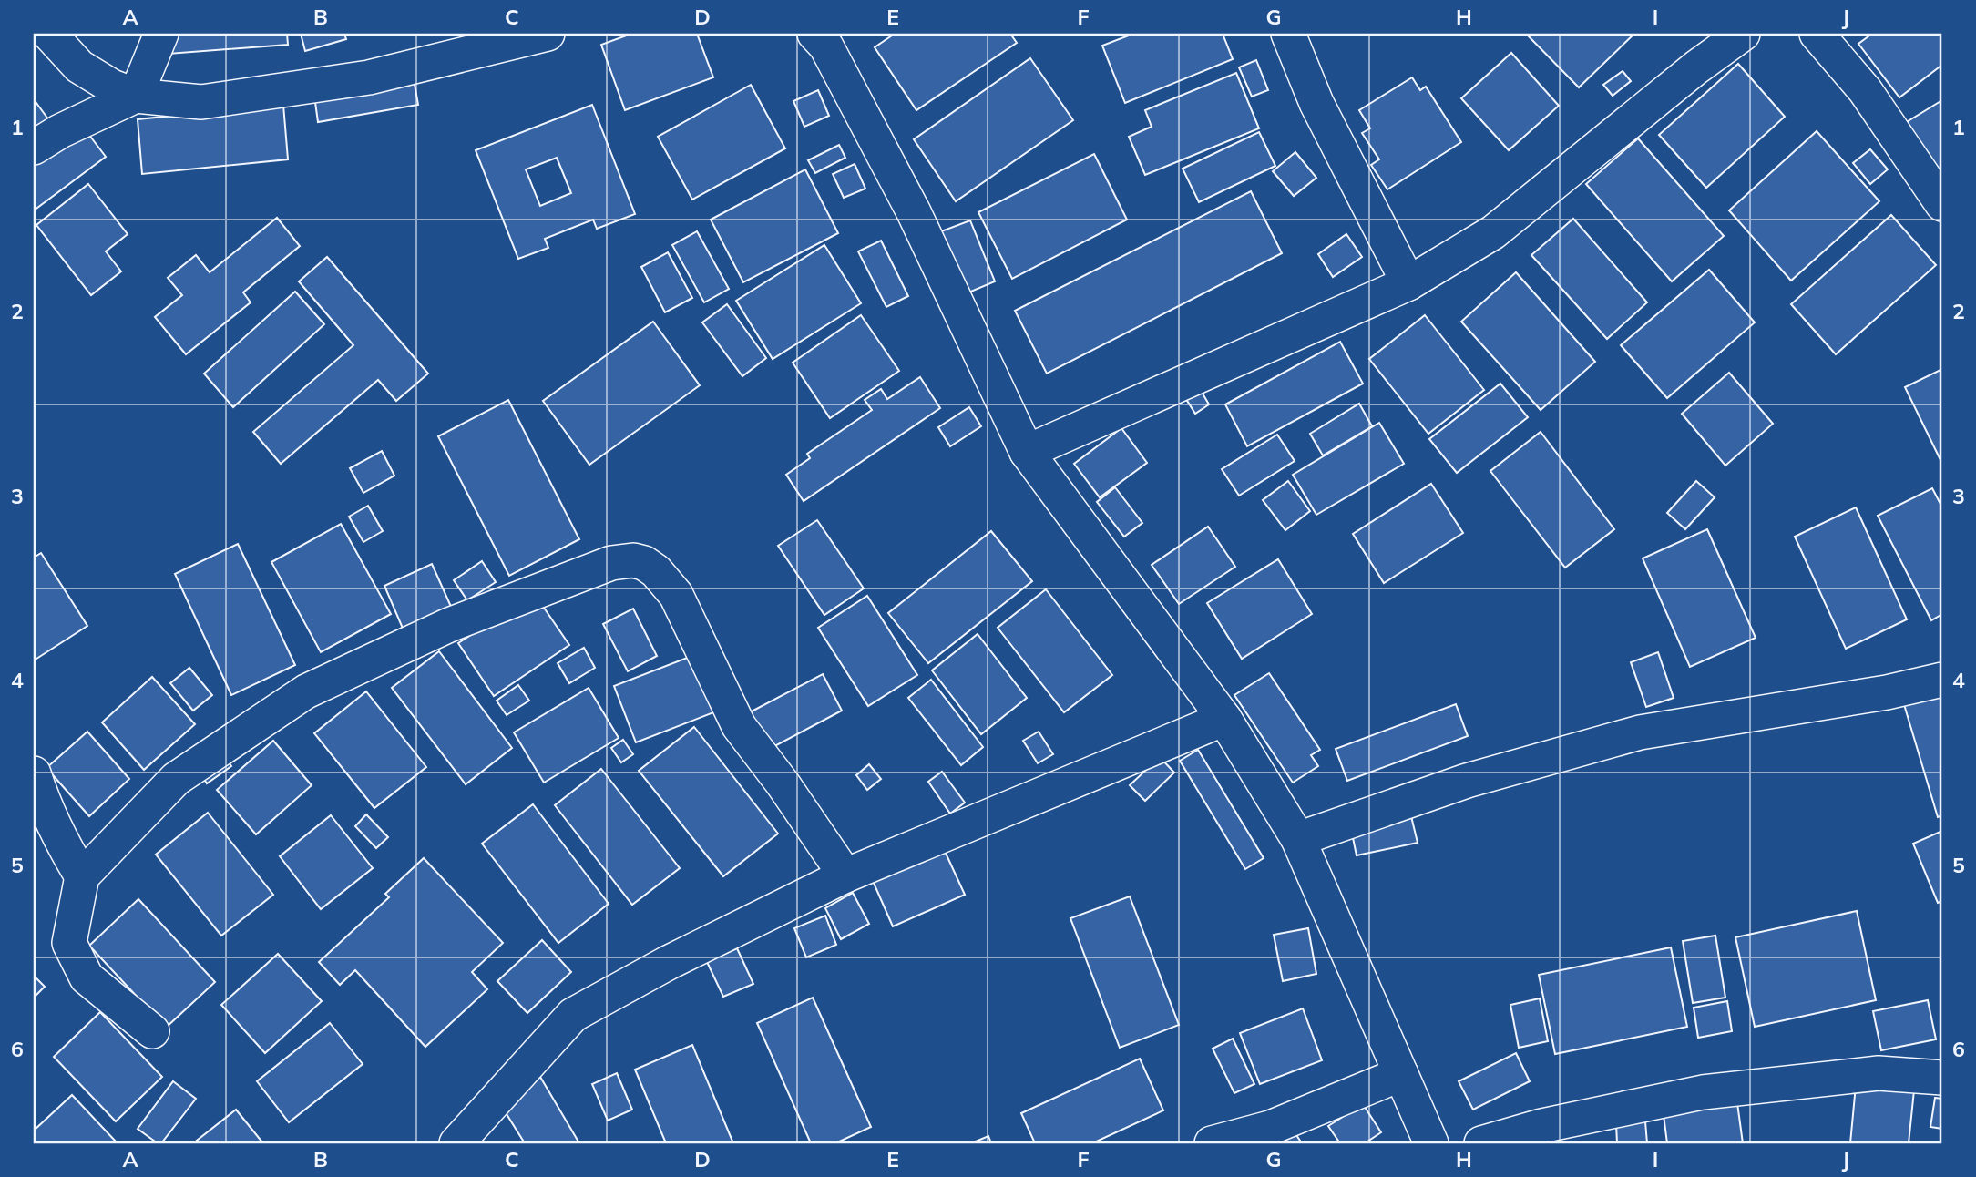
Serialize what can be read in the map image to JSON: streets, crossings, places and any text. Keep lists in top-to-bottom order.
{
  "grid": {
    "columns": [
      "A",
      "B",
      "C",
      "D",
      "E",
      "F",
      "G",
      "H",
      "I",
      "J"
    ],
    "rows": [
      "1",
      "2",
      "3",
      "4",
      "5",
      "6"
    ]
  }
}
